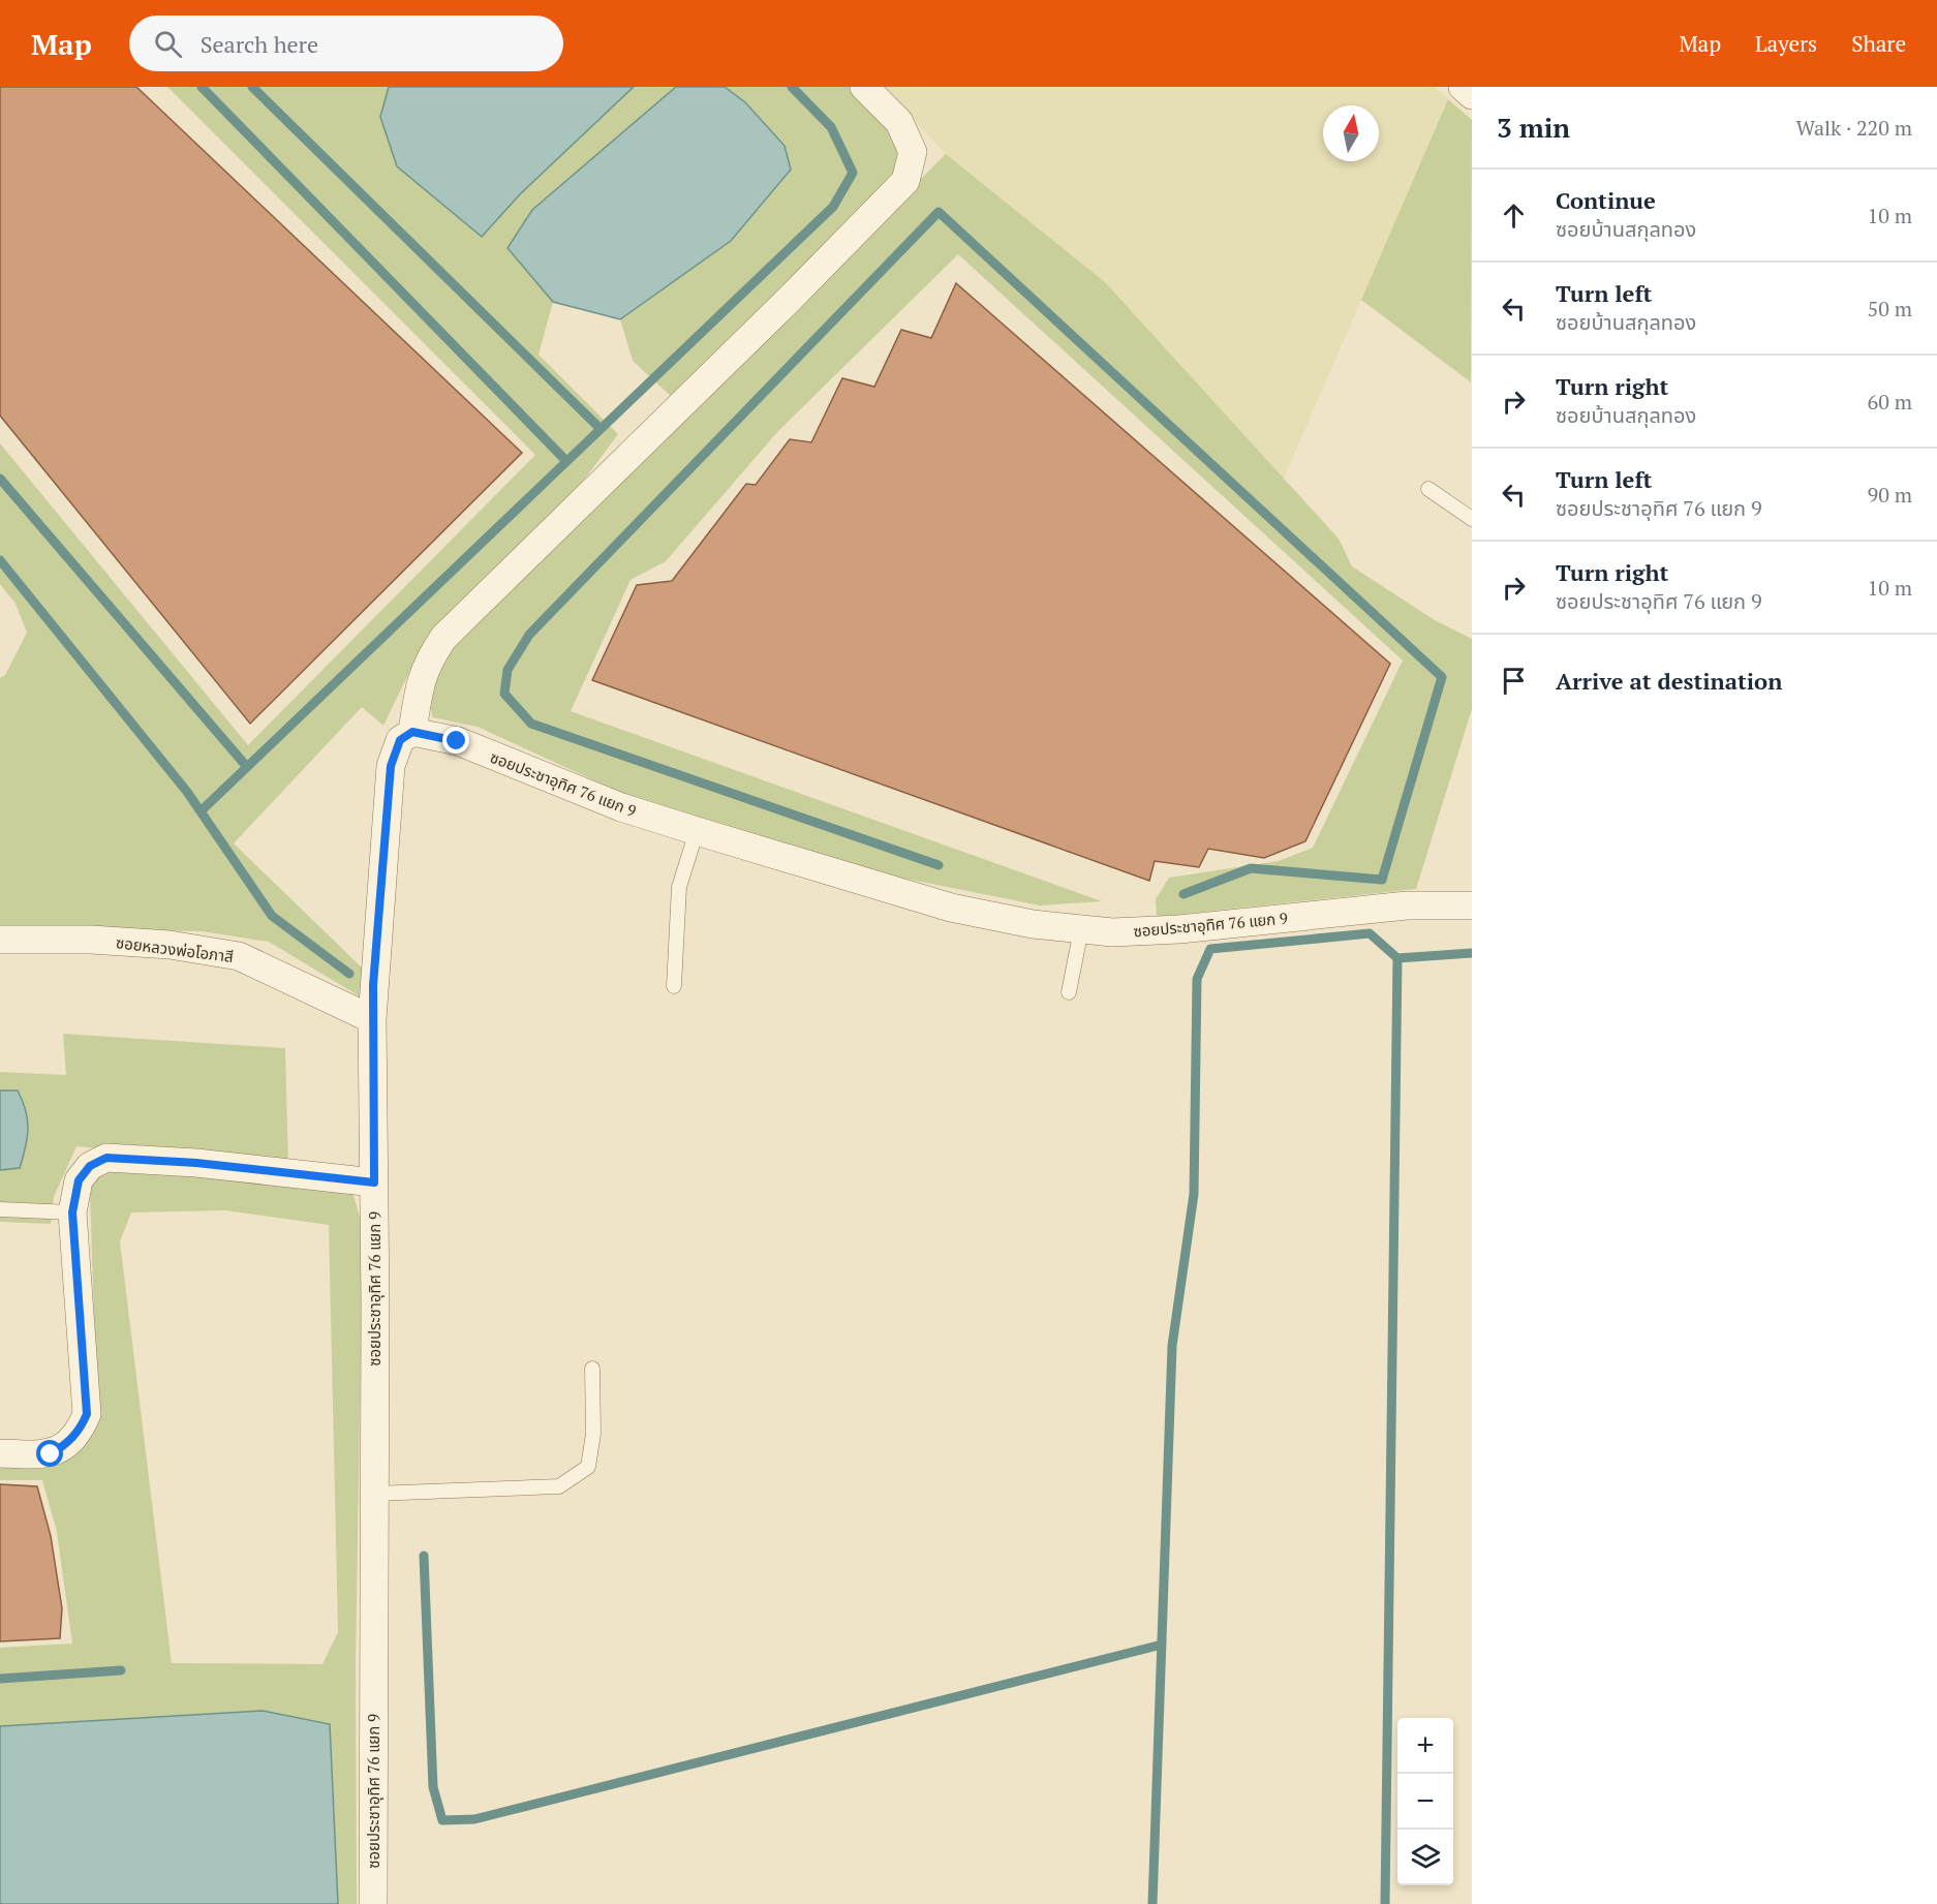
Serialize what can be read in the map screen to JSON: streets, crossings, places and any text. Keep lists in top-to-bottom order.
{
  "streets": {
    "street": ["ซอยประชาอุทิศ 76 แยก 9", "ซอยหลวงพ่อโอภาสี"]
  },
  "crossings": [
    ["ซอยประชาอุทิศ 76 แยก 9", "ซอยหลวงพ่อโอภาสี"]
  ],
  "north": "top",
  "page": {
    "header": "Map",
    "search": "Search here",
    "nav": ["Map", "Layers", "Share"],
    "heading": ["3 min", "Walk · 220 m"],
    "list": [
      ["Continue", "ซอยบ้านสกุลทอง", "10 m"],
      ["Turn left", "ซอยบ้านสกุลทอง", "50 m"],
      ["Turn right", "ซอยบ้านสกุลทอง", "60 m"],
      ["Turn left", "ซอยประชาอุทิศ 76 แยก 9", "90 m"],
      ["Turn right", "ซอยประชาอุทิศ 76 แยก 9", "10 m"],
      "Arrive at destination"
    ],
    "map_buttons": ["+", "−"]
  }
}
